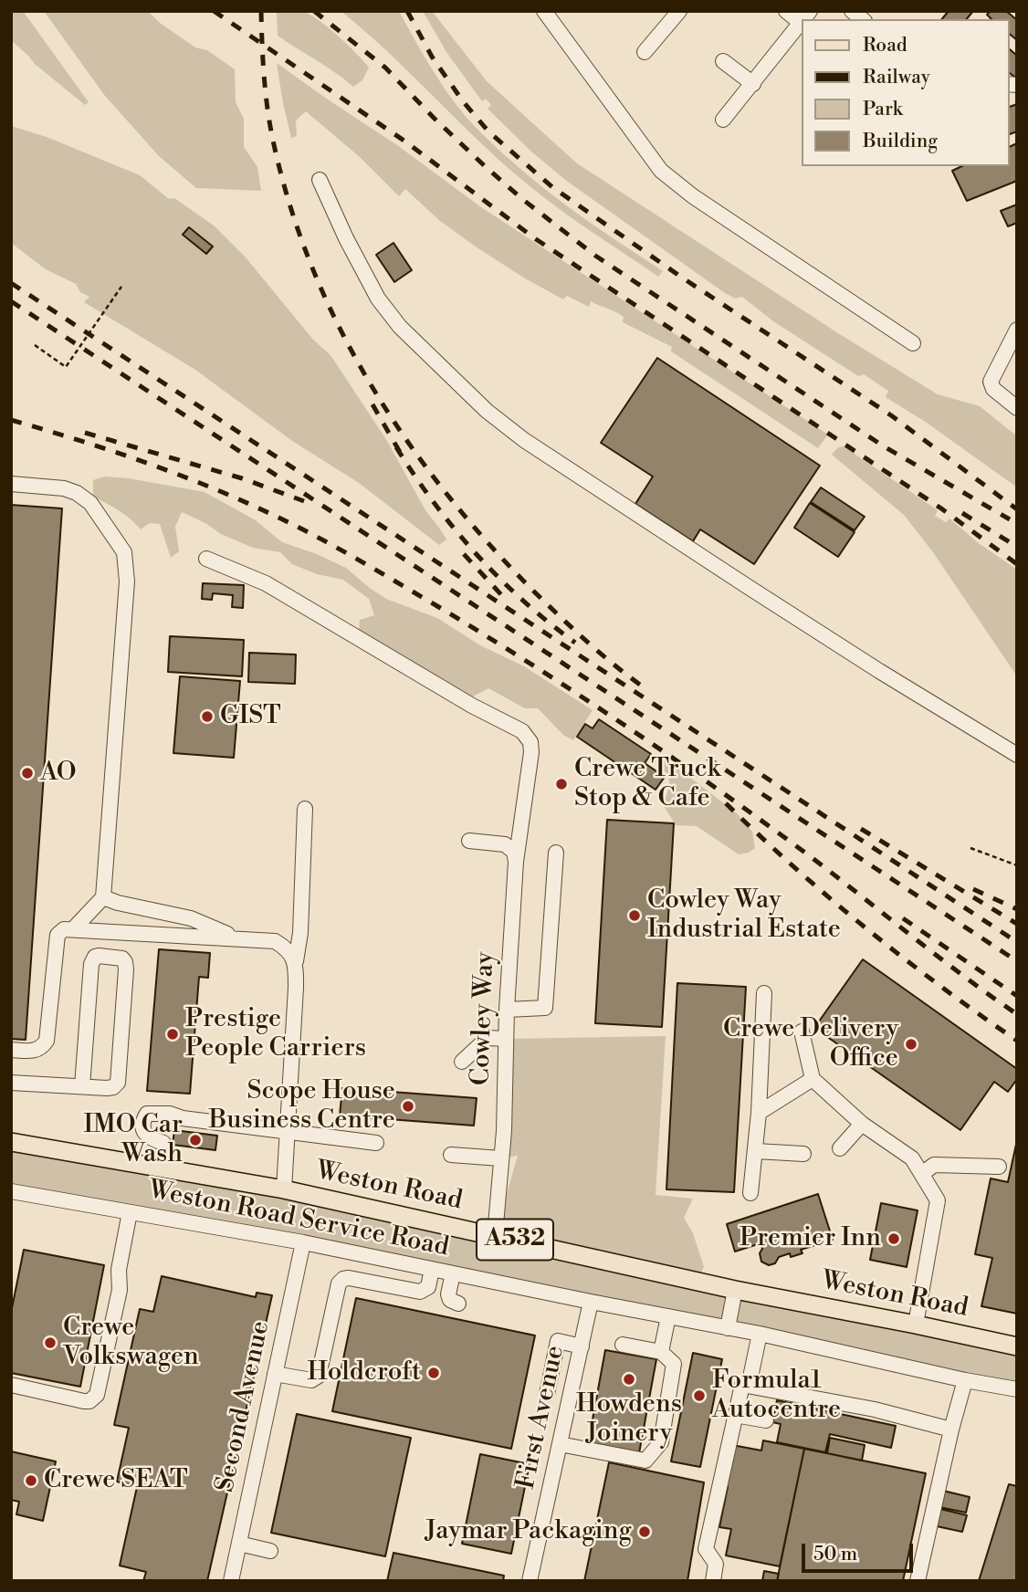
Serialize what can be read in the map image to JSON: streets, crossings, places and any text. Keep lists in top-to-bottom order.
{
  "streets": {
    "main road": ["Weston Road", "A532"],
    "street": [
      "Cowley Way",
      "Weston Road Service Road",
      "Second Avenue",
      "First Avenue"
    ]
  },
  "crossings": [
    ["Cowley Way", "Weston Road"],
    ["Weston Road Service Road", "Second Avenue"],
    ["Weston Road Service Road", "First Avenue"]
  ],
  "places": [
    "GIST",
    "AO",
    "Crewe Truck Stop & Cafe",
    "Cowley Way Industrial Estate",
    "Prestige People Carriers",
    "Crewe Delivery Office",
    "Scope House Business Centre",
    "IMO Car Wash",
    "Premier Inn",
    "Crewe Volkswagen",
    "Holdcroft",
    "Howdens Joinery",
    "Formula1 Autocentre",
    "Crewe SEAT",
    "Jaymar Packaging"
  ],
  "legend": [
    "Road",
    "Railway",
    "Park",
    "Building"
  ],
  "scale_bar": "50 m"
}
